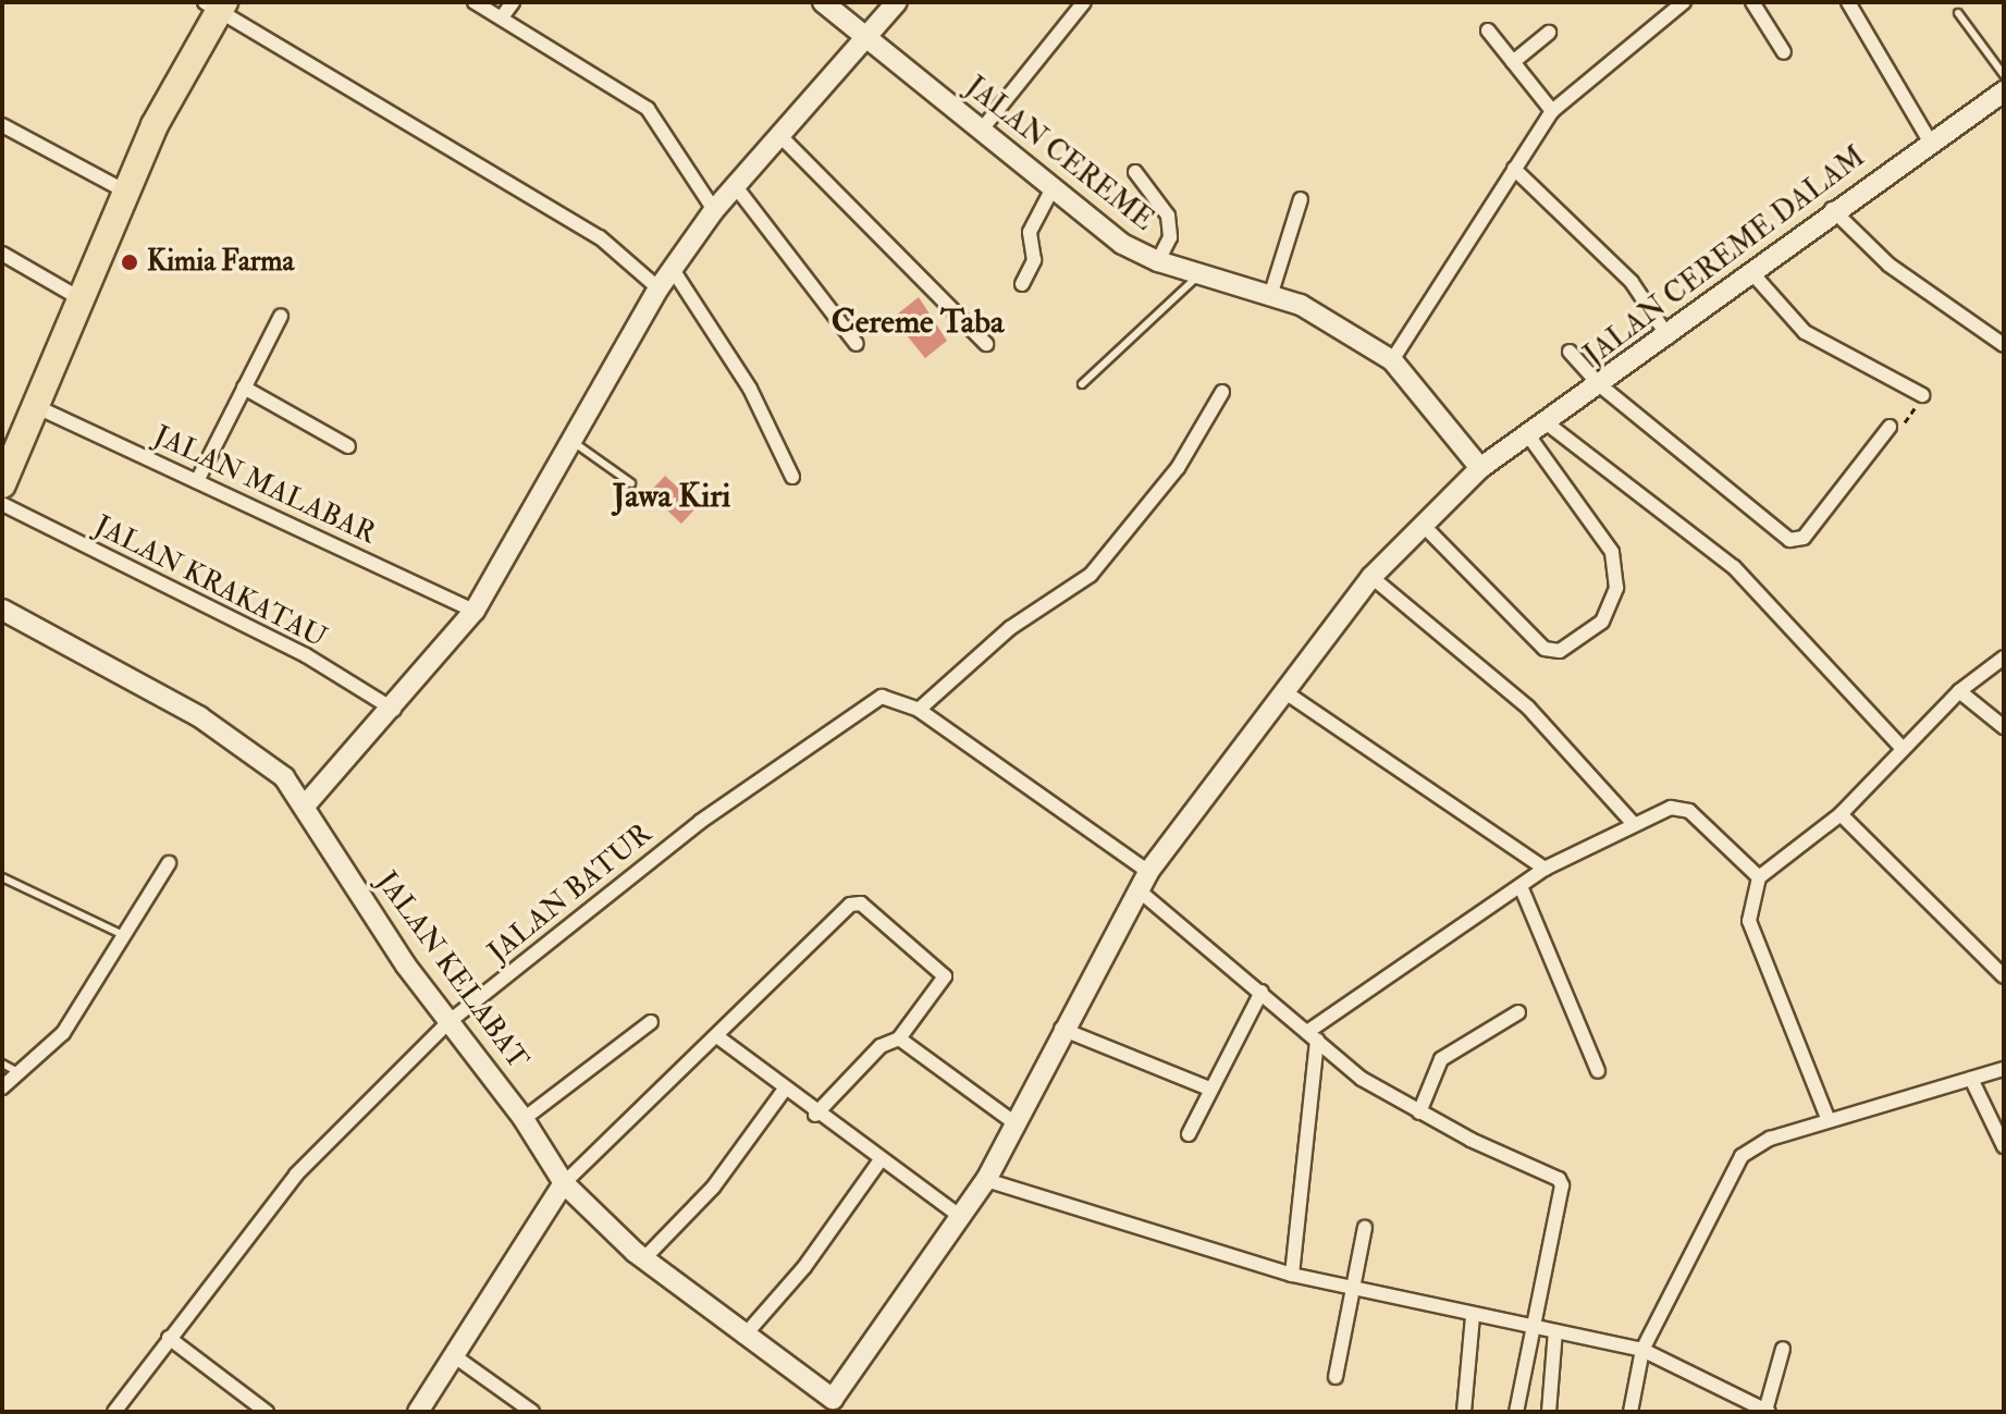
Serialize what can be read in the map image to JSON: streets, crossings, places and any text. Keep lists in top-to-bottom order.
{
  "streets": {
    "street": [
      "JALAN CEREME",
      "JALAN CEREME DALAM",
      "JALAN MALABAR",
      "JALAN KRAKATAU",
      "JALAN BATUR",
      "JALAN KELABAT"
    ]
  },
  "crossings": [
    ["JALAN CEREME", "JALAN CEREME DALAM"],
    ["JALAN CEREME DALAM", "JALAN BATUR"],
    ["JALAN CEREME DALAM", "JALAN KELABAT"],
    ["JALAN BATUR", "JALAN KELABAT"]
  ],
  "districts": ["Cereme Taba", "Jawa Kiri"],
  "places": ["Kimia Farma"]
}
